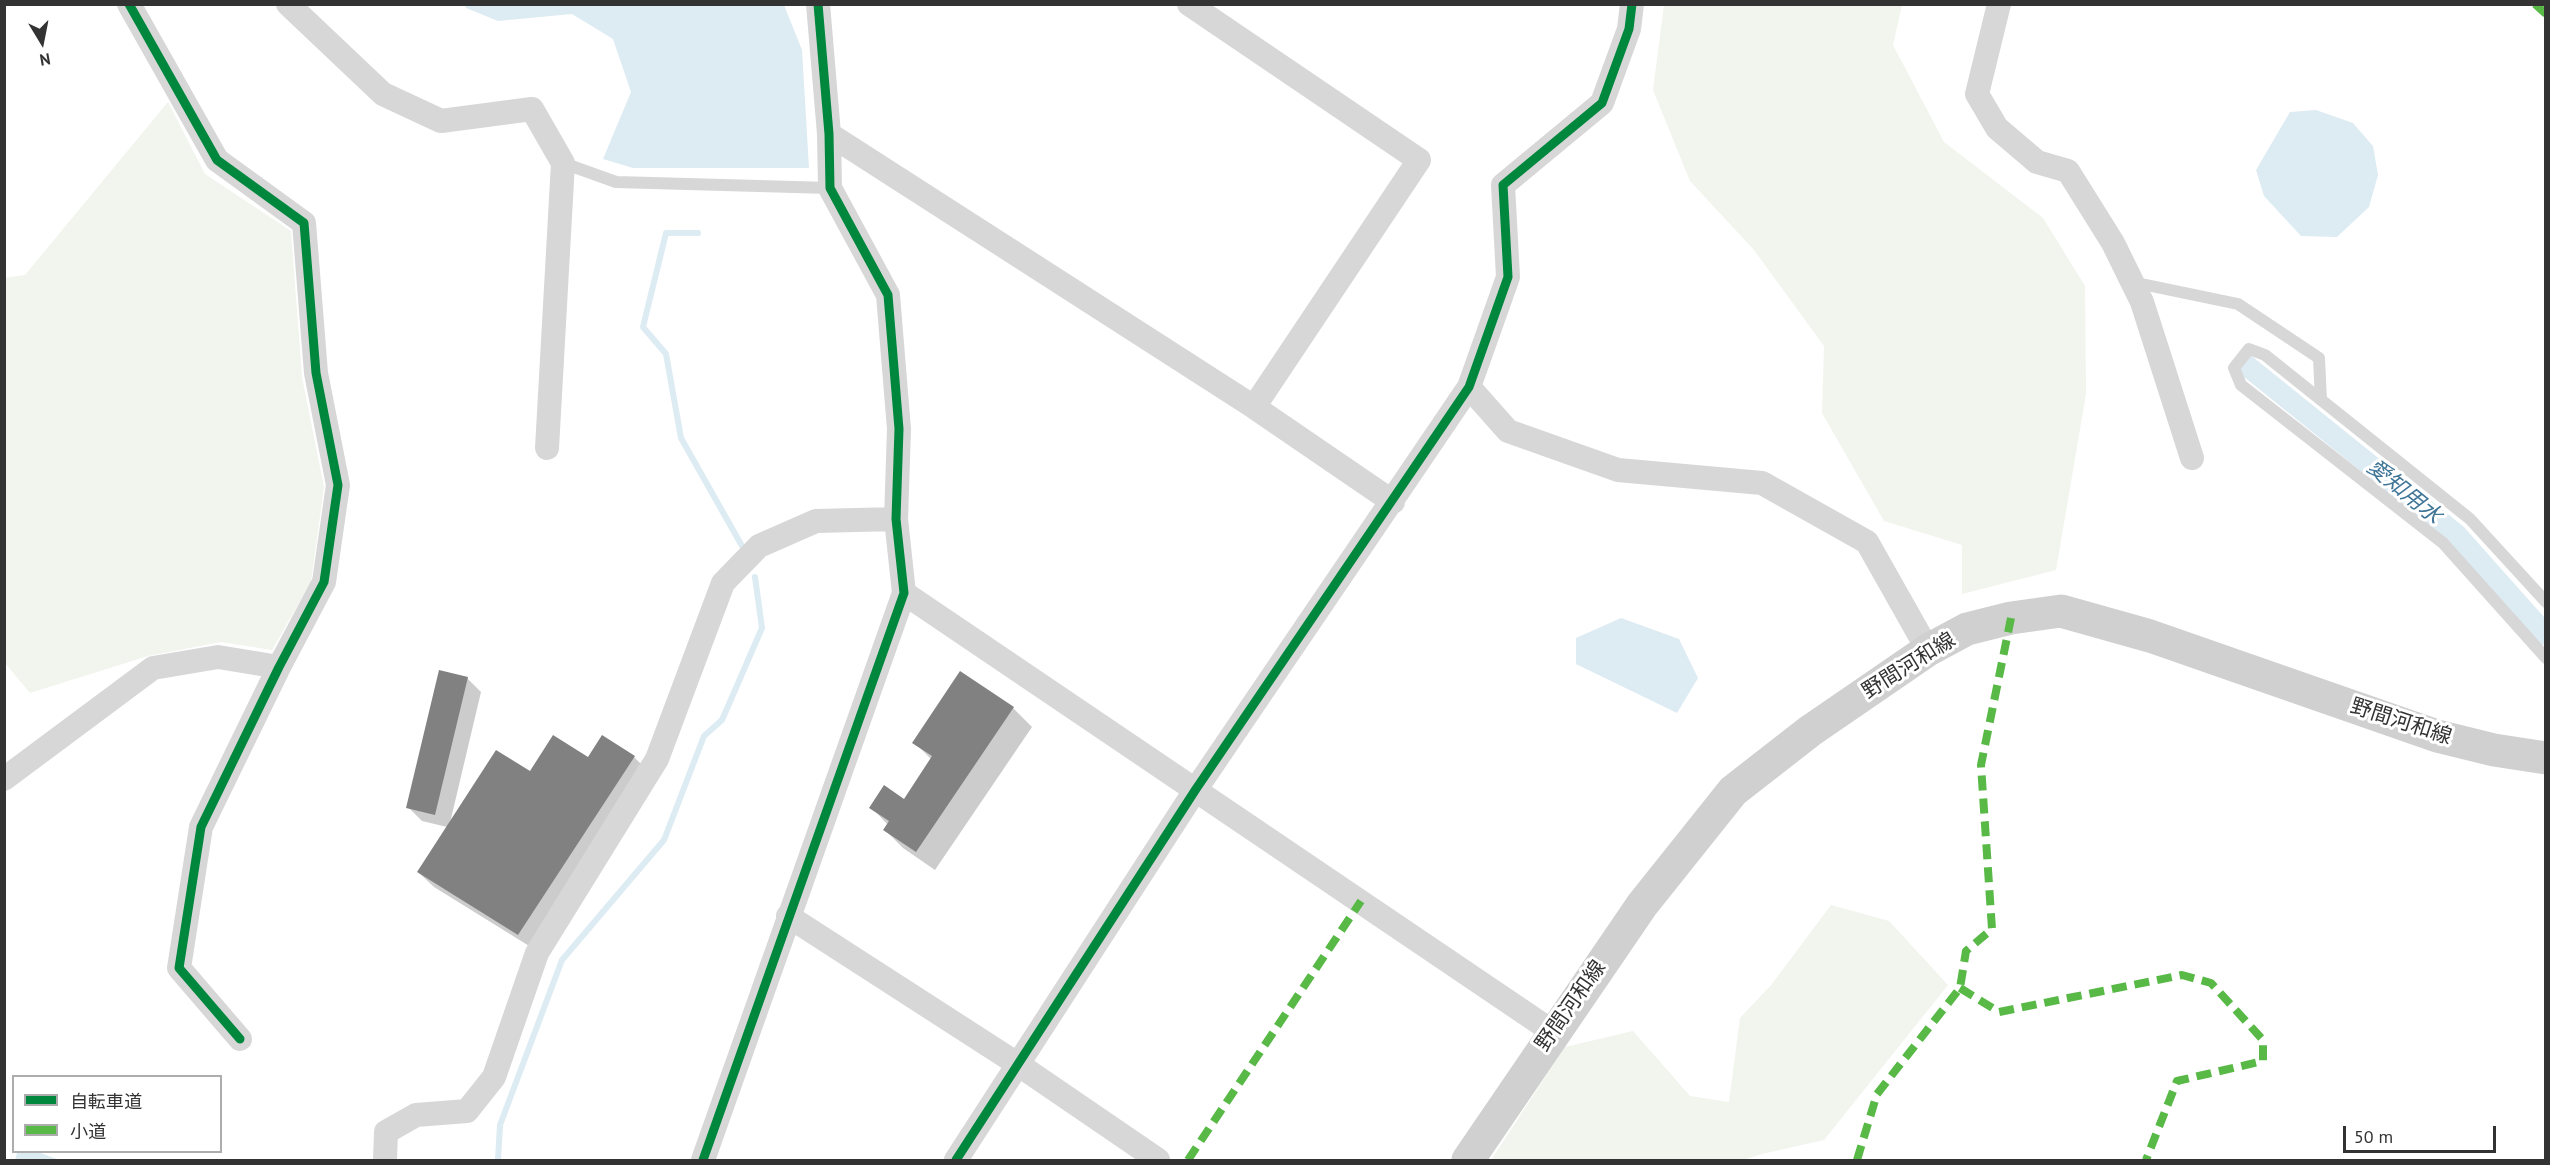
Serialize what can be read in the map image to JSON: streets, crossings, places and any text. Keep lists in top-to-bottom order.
{
  "streets": {
    "main road": ["野間河和線"]
  },
  "water": ["愛知用水"],
  "legend": ["自転車道", "小道"],
  "scale_bar": "50 m",
  "north": "bottom"
}
